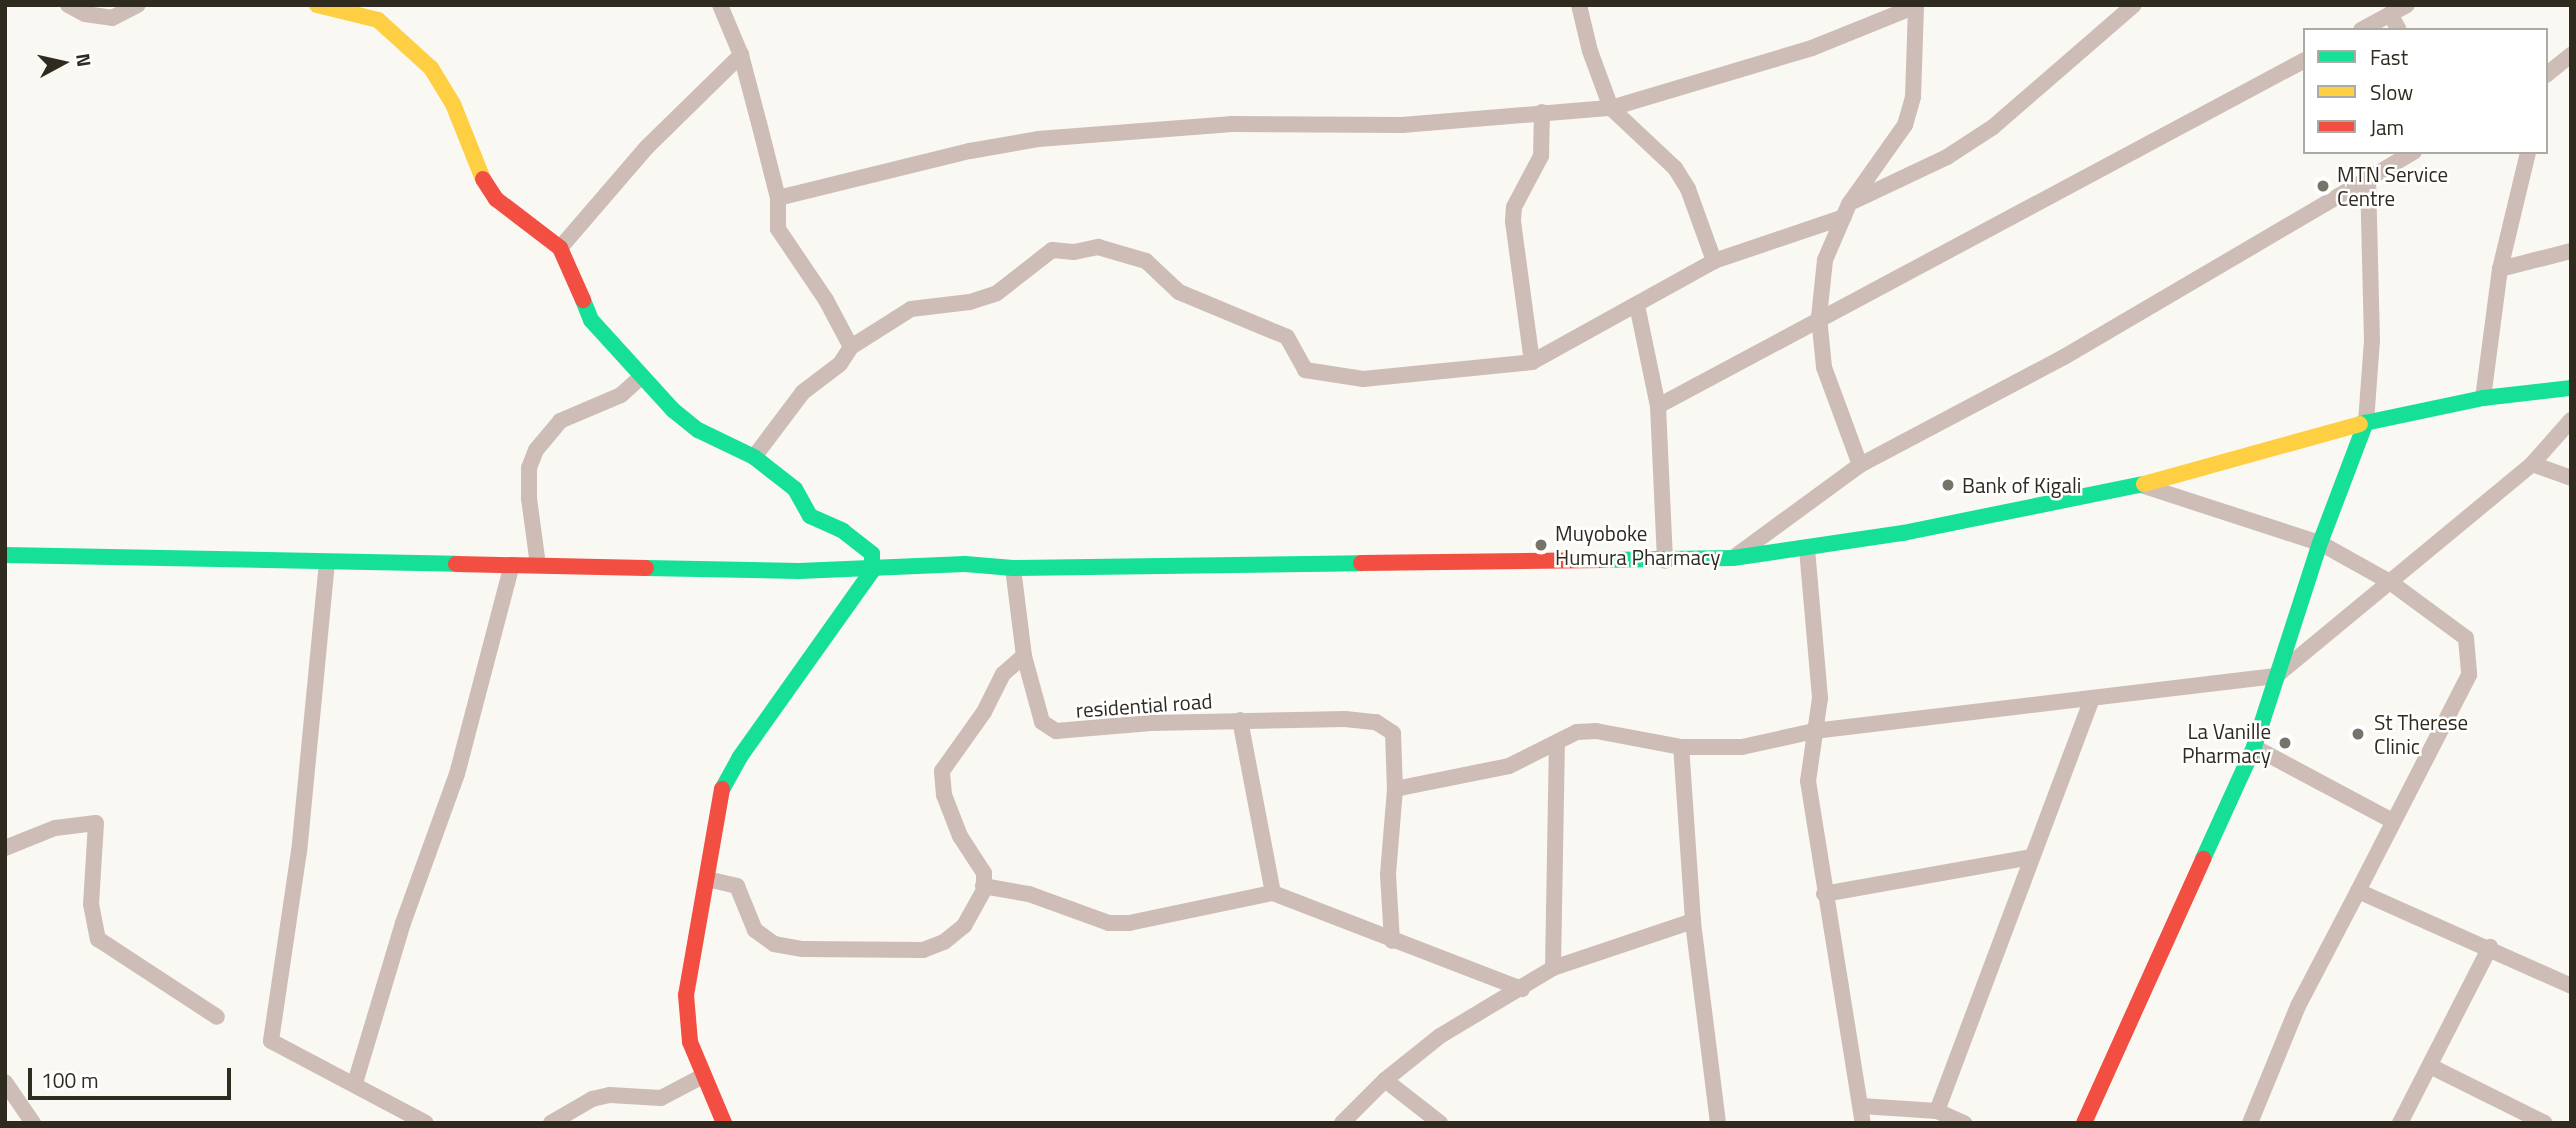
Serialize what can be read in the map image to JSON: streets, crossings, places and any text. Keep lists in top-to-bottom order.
{
  "streets": {
    "street": ["residential road"]
  },
  "places": [
    "MTN Service Centre",
    "Bank of Kigali",
    "Muyoboke Humura Pharmacy",
    "St Therese Clinic",
    "La Vanille Pharmacy"
  ],
  "legend": ["Fast", "Slow", "Jam"],
  "scale_bar": "100 m",
  "north": "right"
}
